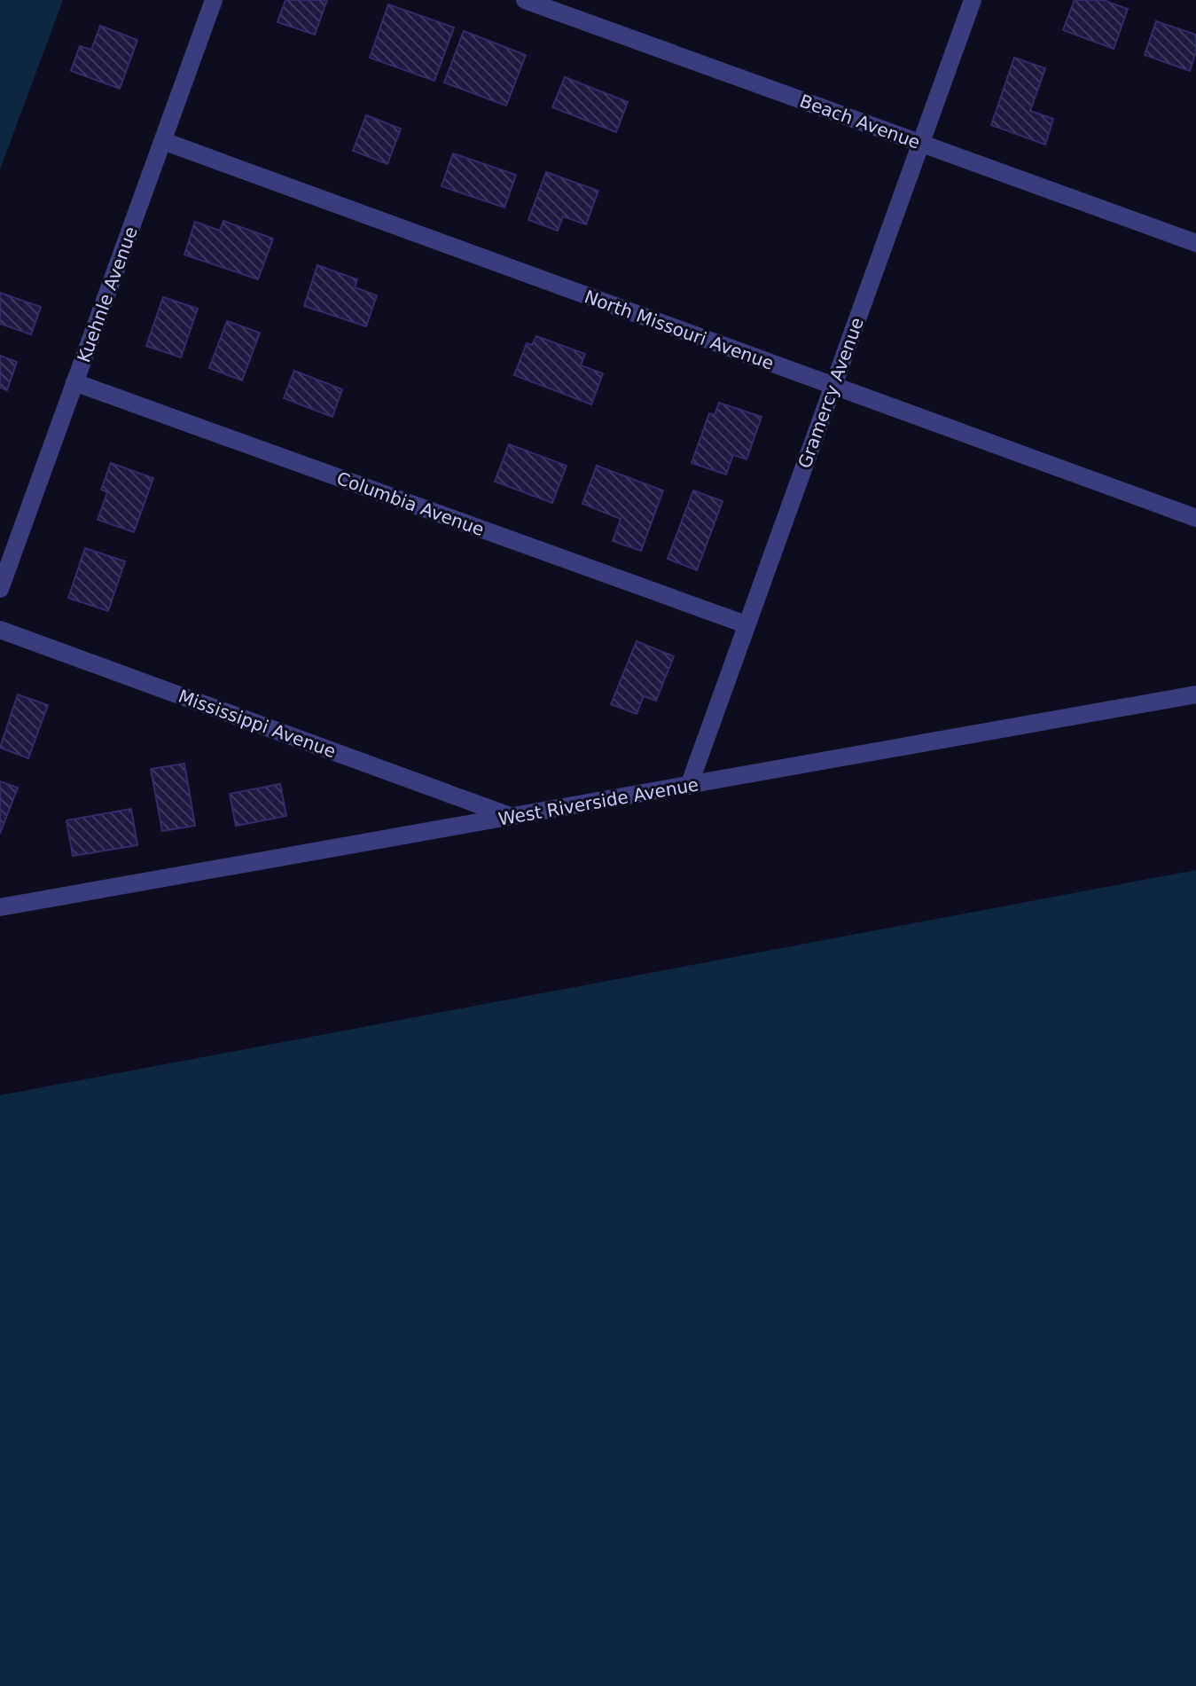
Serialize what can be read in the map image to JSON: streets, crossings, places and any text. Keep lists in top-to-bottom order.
{
  "streets": {
    "street": [
      "Beach Avenue",
      "Kuehnle Avenue",
      "North Missouri Avenue",
      "Gramercy Avenue",
      "Columbia Avenue",
      "Mississippi Avenue",
      "West Riverside Avenue"
    ]
  },
  "crossings": [
    ["Beach Avenue", "Gramercy Avenue"],
    ["Kuehnle Avenue", "North Missouri Avenue"],
    ["Kuehnle Avenue", "Columbia Avenue"],
    ["North Missouri Avenue", "Gramercy Avenue"],
    ["Gramercy Avenue", "Columbia Avenue"],
    ["Gramercy Avenue", "West Riverside Avenue"],
    ["Mississippi Avenue", "West Riverside Avenue"]
  ]
}
